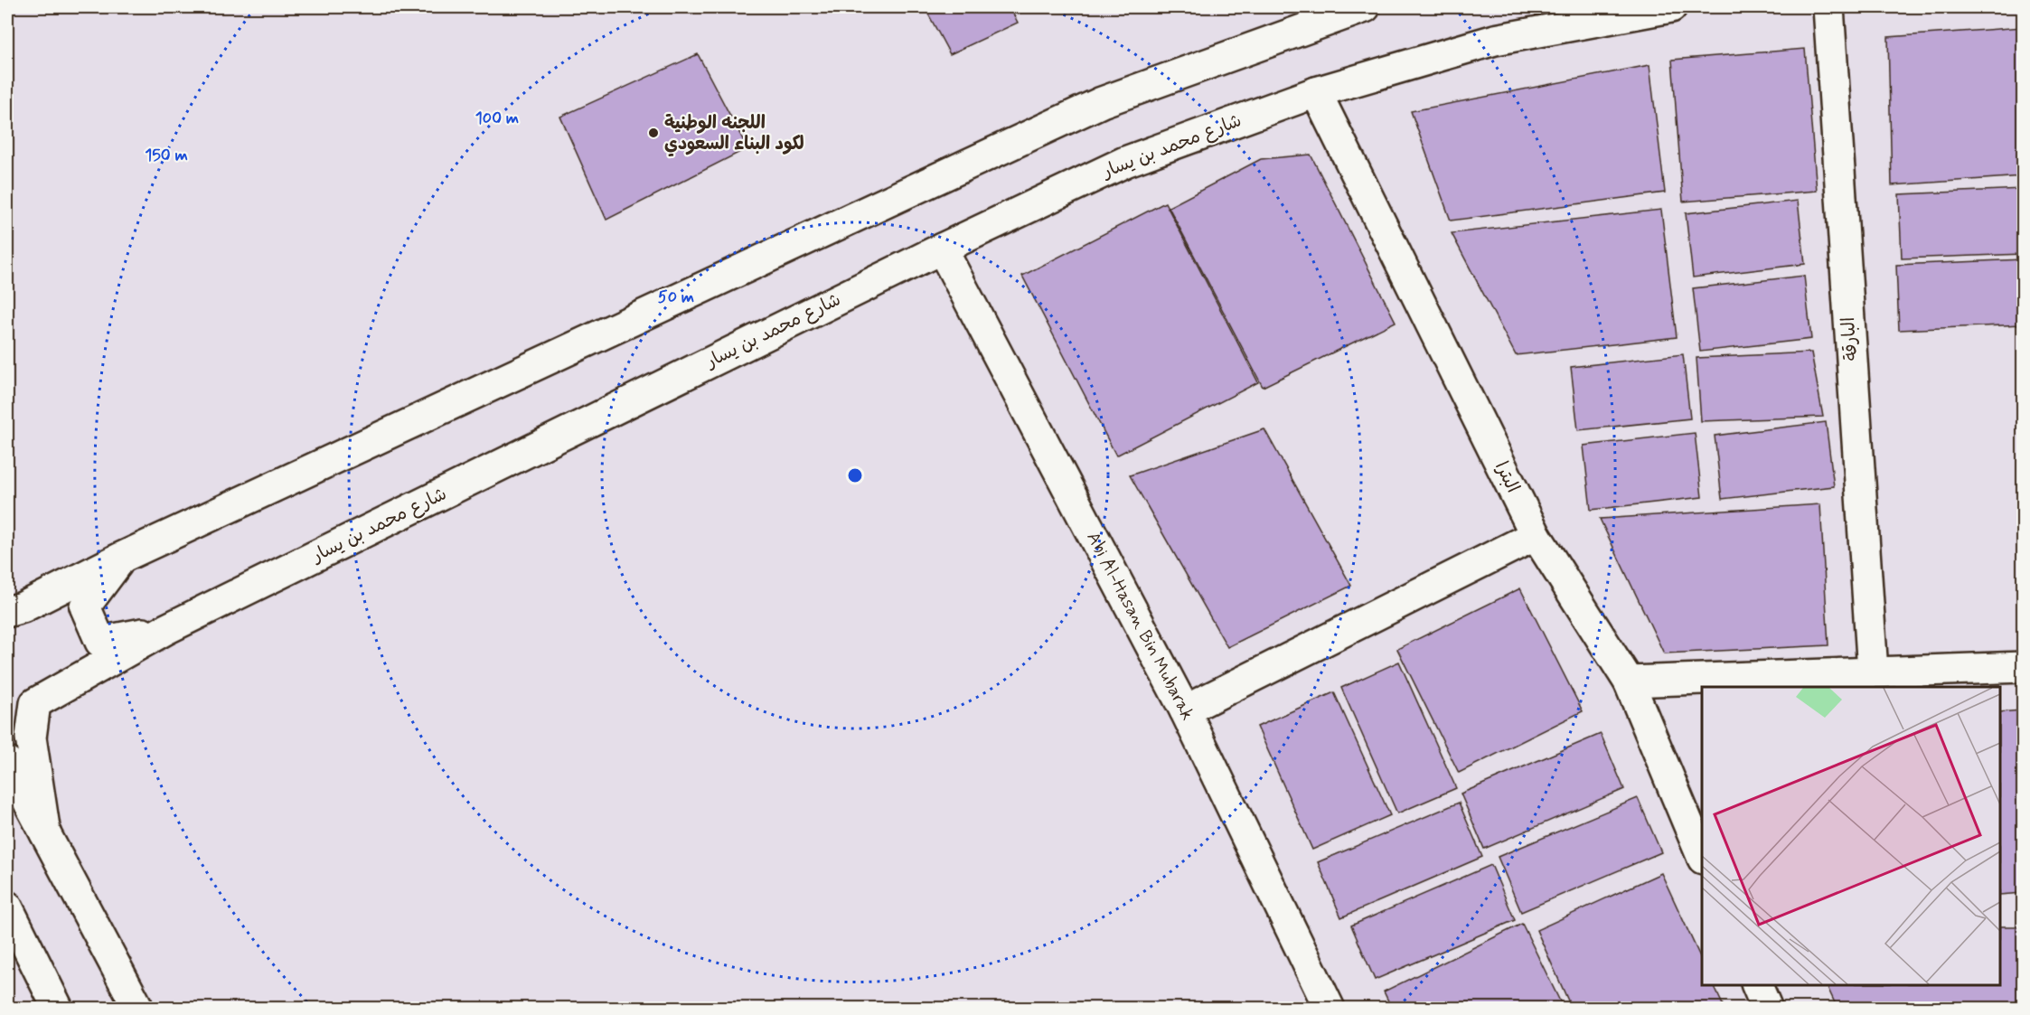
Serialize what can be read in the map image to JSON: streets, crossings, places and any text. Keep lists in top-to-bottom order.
{
  "streets": {
    "street": [
      "شارع محمد بن يسار",
      "البارقة",
      "البترا",
      "Abi Al-Hasan Bin Mubarak"
    ]
  },
  "crossings": [
    ["شارع محمد بن يسار", "البترا"],
    ["شارع محمد بن يسار", "Abi Al-Hasan Bin Mubarak"]
  ],
  "places": ["اللجنه الوطنية لكود البناء السعودي"],
  "rings": ["100 m", "150 m", "50 m"]
}
